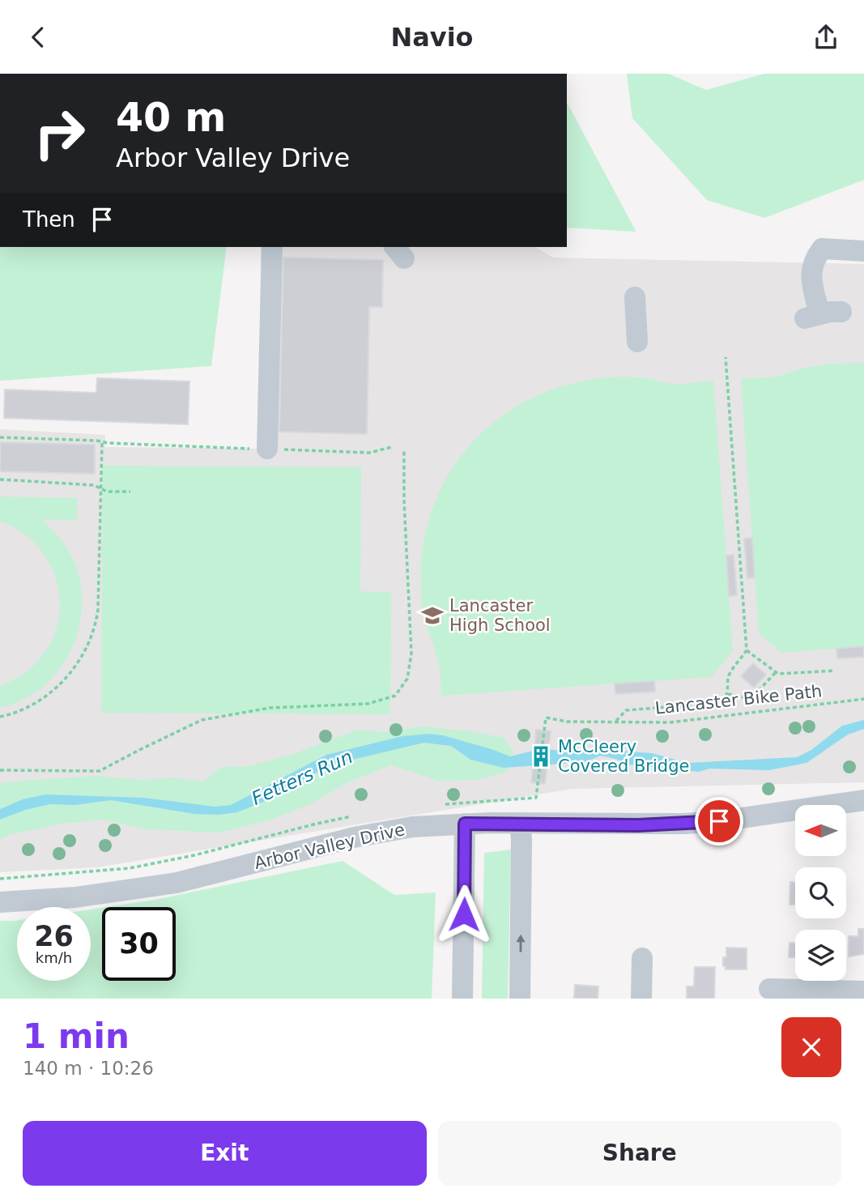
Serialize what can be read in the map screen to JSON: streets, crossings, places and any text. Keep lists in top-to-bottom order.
{
  "streets": {
    "street": ["Arbor Valley Drive"],
    "path": ["Lancaster Bike Path"]
  },
  "water": ["Fetters Run"],
  "places": {
    "school or university": ["Lancaster High School"],
    "building": ["McCleery Covered Bridge"]
  },
  "north": "left",
  "page": {
    "header": "Navio",
    "turn": ["40 m", "Arbor Valley Drive"],
    "then": "Then",
    "speed": "26 km/h",
    "limit": "30",
    "heading": ["1 min", "140 m · 10:26"],
    "buttons": ["Exit", "Share"]
  }
}
